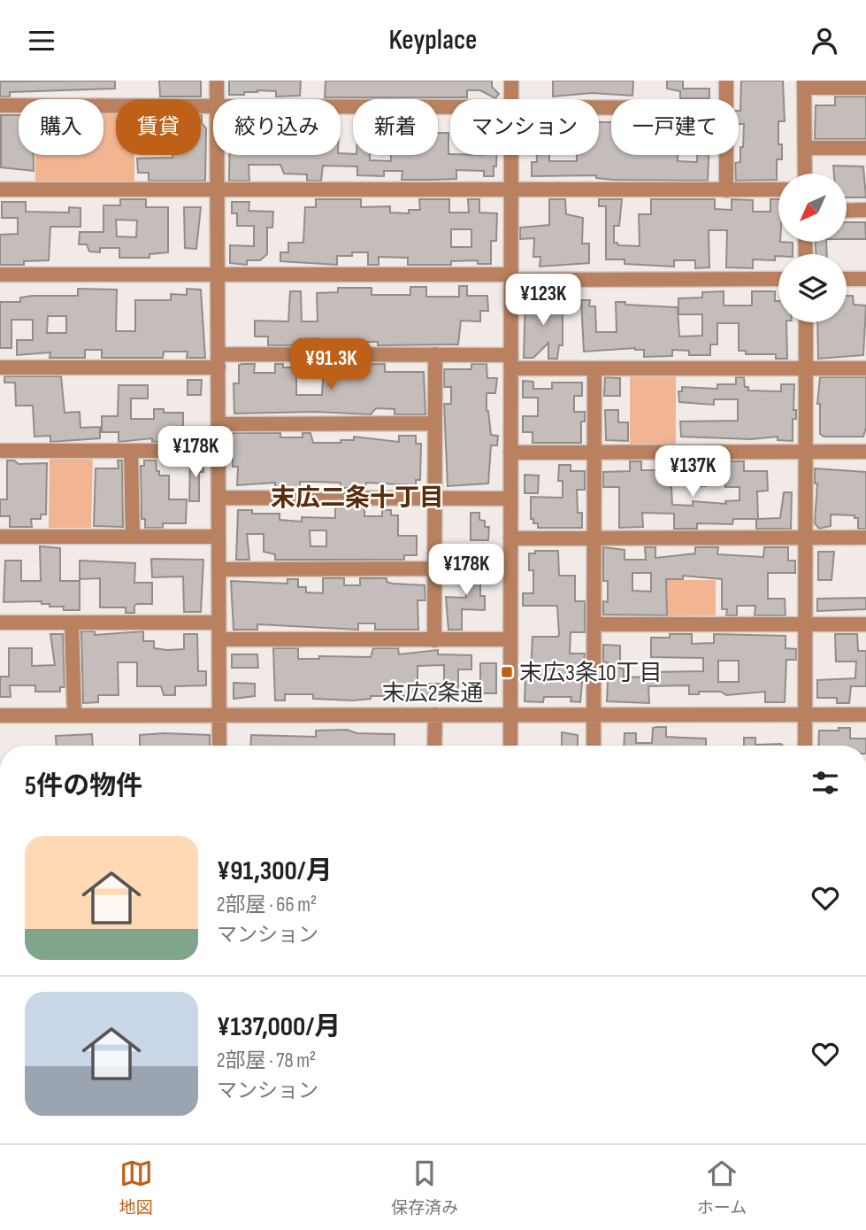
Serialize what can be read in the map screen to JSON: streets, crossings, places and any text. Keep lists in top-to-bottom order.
{
  "streets": {
    "street": ["末広2条通"]
  },
  "districts": ["末広二条十丁目"],
  "places": {
    "transit": ["末広3条10丁目"]
  },
  "north": "bottom left",
  "page": {
    "header": "Keyplace",
    "chip": [
      "購入",
      "賃貸",
      "絞り込み",
      "新着",
      "マンション",
      "一戸建て"
    ],
    "price": [
      "¥123K",
      "¥91.3K",
      "¥178K",
      "¥137K",
      "¥178K"
    ],
    "heading": "5件の物件",
    "list": [
      {
        "name": "¥91,300/月",
        "note": "2部屋 · 66 m² · マンション"
      },
      {
        "name": "¥137,000/月",
        "note": "2部屋 · 78 m² · マンション"
      }
    ],
    "tabs": ["地図", "保存済み", "ホーム"]
  }
}
